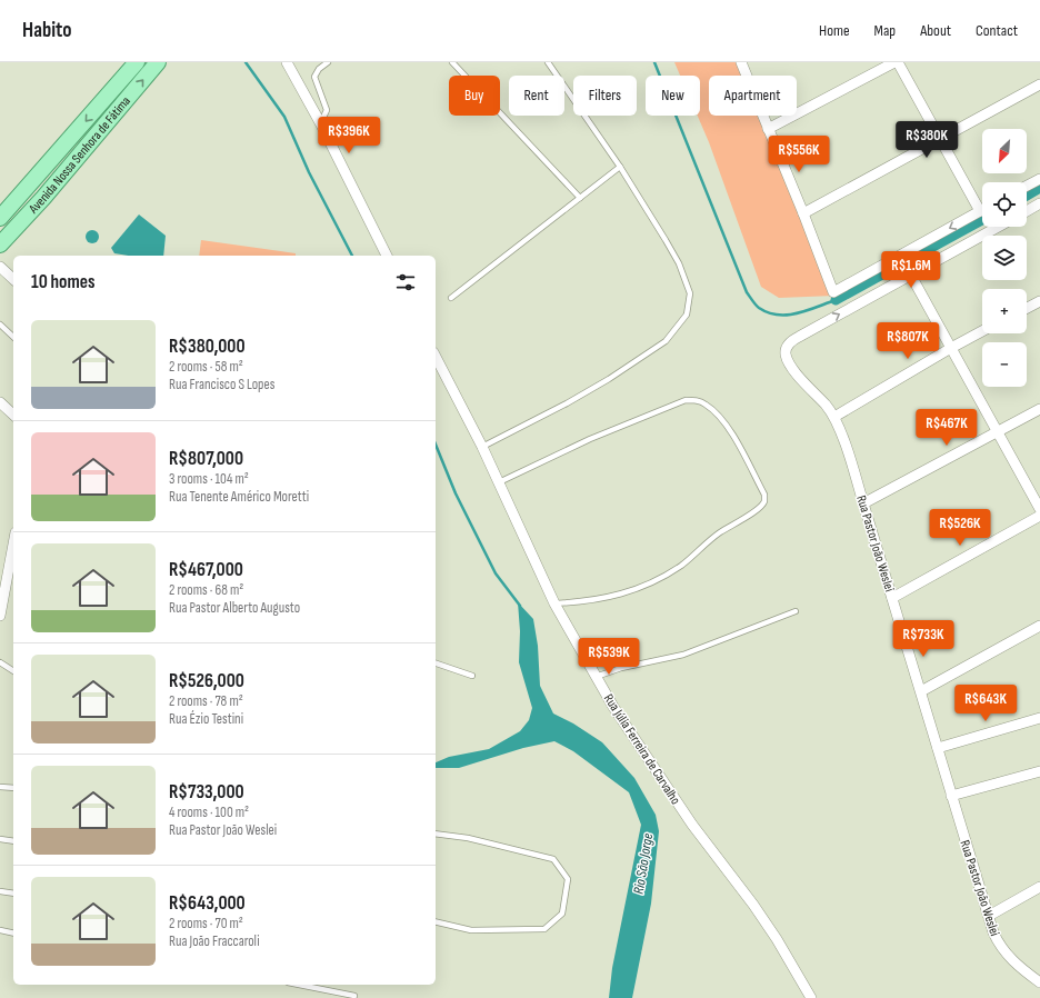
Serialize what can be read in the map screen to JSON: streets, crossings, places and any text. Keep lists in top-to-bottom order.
{
  "streets": {
    "main road": ["Avenida Nossa Senhora de Fátima"],
    "street": ["Rua Pastor João Weslei", "Rua Júlia Ferreira de Carvalho"]
  },
  "water": ["Rio São Jorge"],
  "north": "bottom left",
  "page": {
    "header": "Habito",
    "nav": [
      "Home",
      "Map",
      "About",
      "Contact"
    ],
    "chip": [
      "Buy",
      "Rent",
      "Filters",
      "New",
      "Apartment"
    ],
    "price": [
      "R$396K",
      "R$380K",
      "R$556K",
      "R$1.6M",
      "R$807K",
      "R$467K",
      "R$526K",
      "R$733K",
      "R$539K",
      "R$643K"
    ],
    "map_buttons": ["+", "−"],
    "heading": "10 homes",
    "list": [
      {
        "name": "R$380,000",
        "note": "2 rooms · 58 m² · Rua Francisco S Lopes"
      },
      {
        "name": "R$807,000",
        "note": "3 rooms · 104 m² · Rua Tenente Américo Moretti"
      },
      {
        "name": "R$467,000",
        "note": "2 rooms · 68 m² · Rua Pastor Alberto Augusto"
      },
      {
        "name": "R$526,000",
        "note": "2 rooms · 78 m² · Rua Ézio Testini"
      },
      {
        "name": "R$733,000",
        "note": "4 rooms · 100 m² · Rua Pastor João Weslei"
      },
      {
        "name": "R$643,000",
        "note": "2 rooms · 70 m² · Rua João Fraccaroli"
      }
    ]
  }
}
